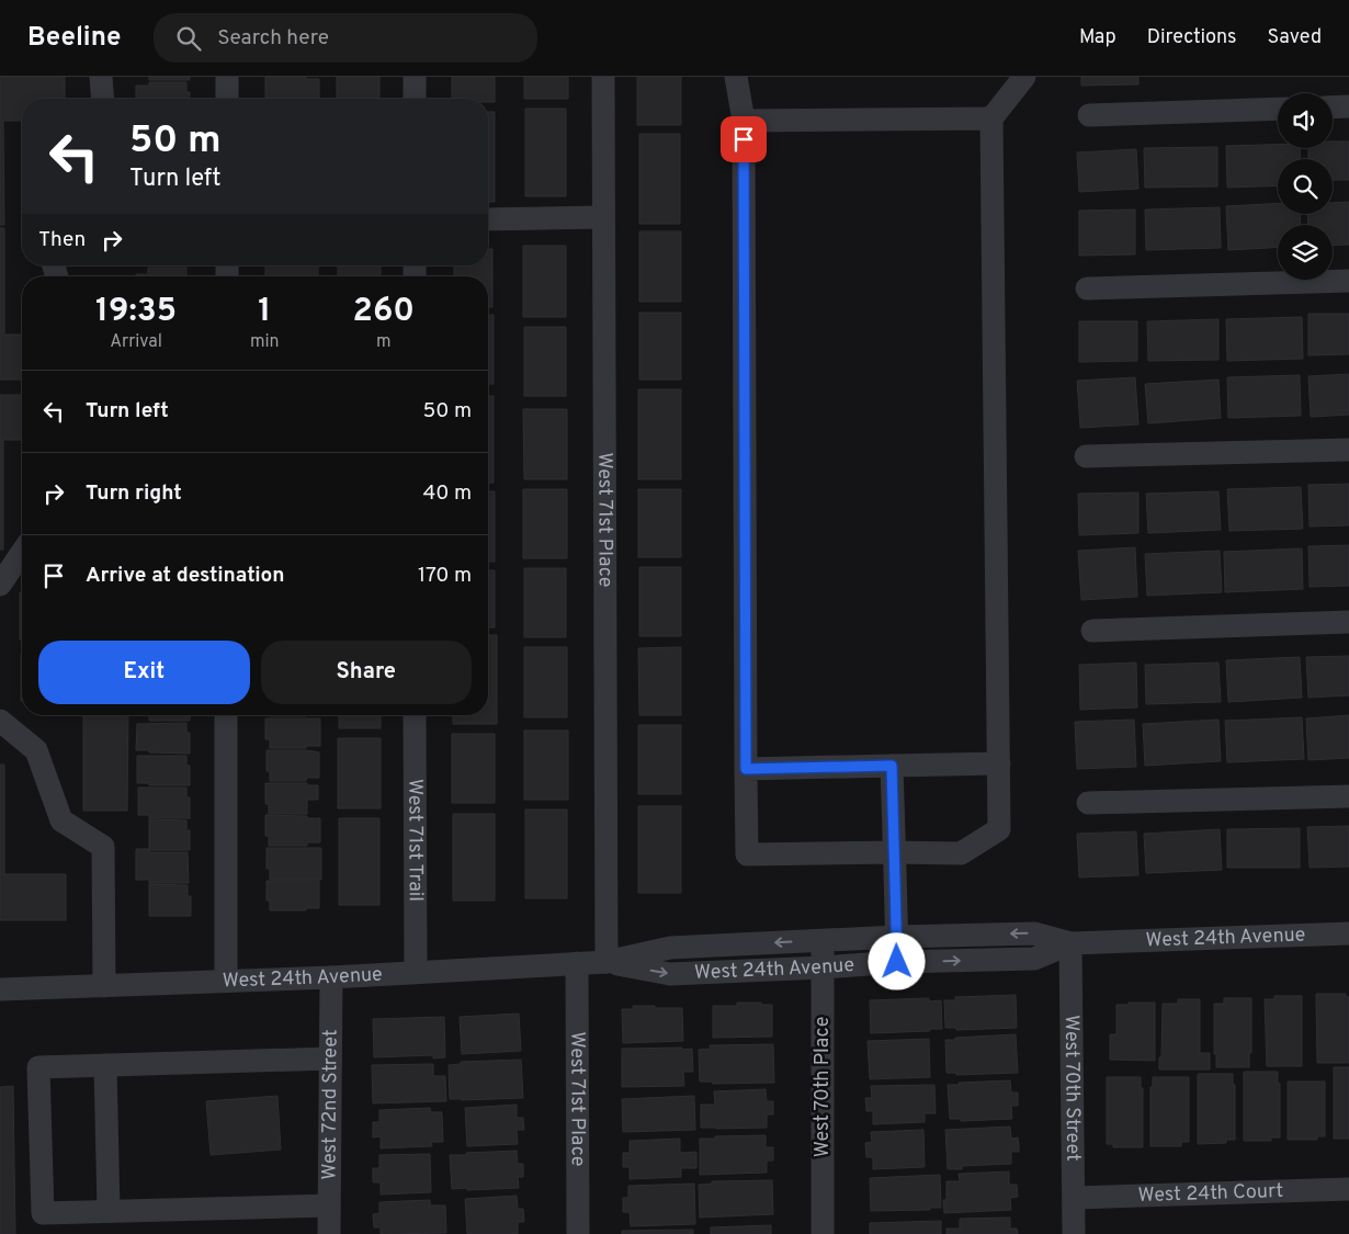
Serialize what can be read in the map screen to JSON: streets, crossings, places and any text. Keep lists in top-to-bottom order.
{
  "streets": {
    "street": [
      "West 71st Place",
      "West 71st Trail",
      "West 24th Avenue",
      "West 70th Place",
      "West 70th Street",
      "West 72nd Street",
      "West 24th Court"
    ]
  },
  "crossings": [
    ["West 71st Place", "West 24th Avenue"],
    ["West 71st Trail", "West 24th Avenue"],
    ["West 24th Avenue", "West 70th Place"],
    ["West 24th Avenue", "West 70th Street"],
    ["West 24th Avenue", "West 72nd Street"],
    ["West 70th Street", "West 24th Court"]
  ],
  "page": {
    "header": "Beeline",
    "search": "Search here",
    "nav": ["Map", "Directions", "Saved"],
    "turn": ["50 m", "Turn left"],
    "then": "Then",
    "eta": [
      "19:35",
      "Arrival",
      "1",
      "min",
      "260",
      "m"
    ],
    "list": [
      {
        "name": "Turn left",
        "value": "50 m"
      },
      {
        "name": "Turn right",
        "value": "40 m"
      },
      {
        "name": "Arrive at destination",
        "value": "170 m"
      }
    ],
    "buttons": ["Exit", "Share"]
  }
}
